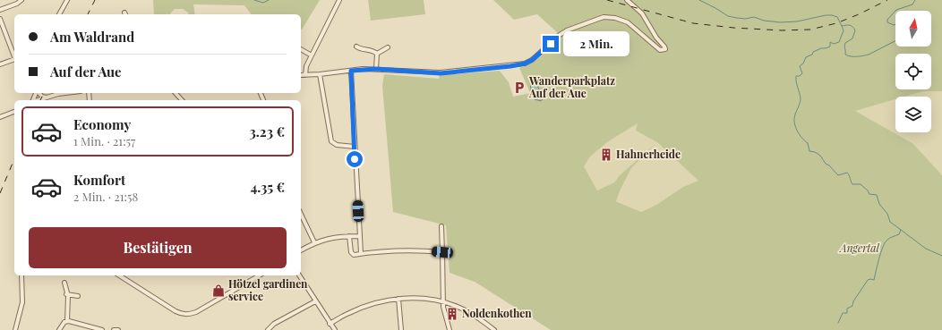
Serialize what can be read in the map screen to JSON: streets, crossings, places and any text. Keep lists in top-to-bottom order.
{
  "parks": ["Angertal"],
  "places": {
    "parking": ["Wanderparkplatz Auf der Aue"],
    "building": ["Hahnerheide", "Noldenkothen"],
    "shop": ["Hötzel gardinen service"]
  },
  "north": "top",
  "page": {
    "banner": ["Am Waldrand", "Auf der Aue"],
    "bubble": "2 Min.",
    "list": [
      {
        "name": "Economy",
        "note": "1 Min. · 21:57",
        "value": "3.23 €"
      },
      {
        "name": "Komfort",
        "note": "2 Min. · 21:58",
        "value": "4.35 €"
      }
    ],
    "buttons": "Bestätigen"
  }
}
